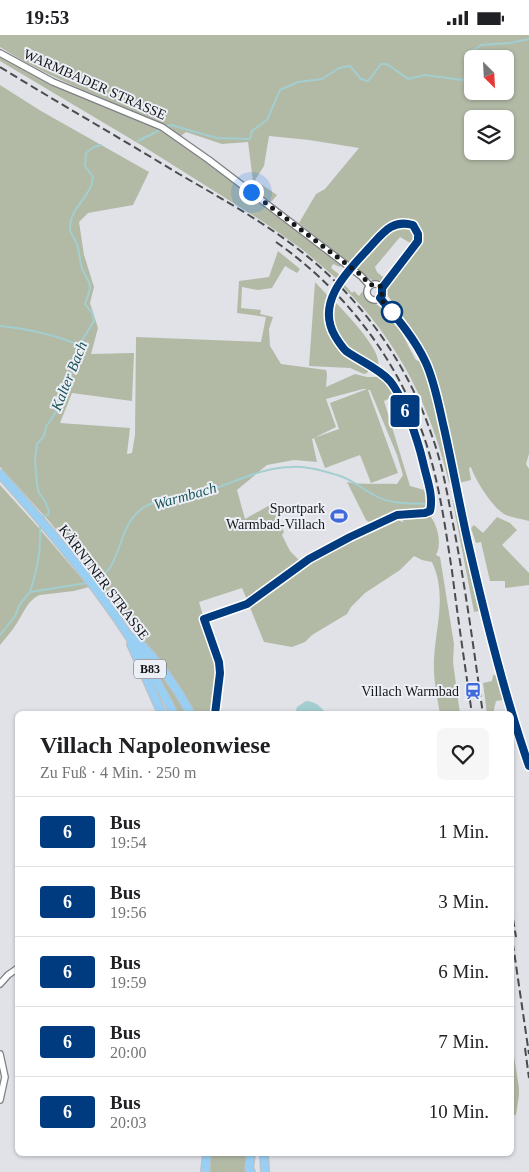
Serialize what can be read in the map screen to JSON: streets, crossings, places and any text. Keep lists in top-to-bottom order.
{
  "streets": {
    "main road": ["KÄRNTNER STRASSE", "B83"],
    "street": ["WARMBADER STRASSE"]
  },
  "water": ["Kalter Bach", "Warmbach"],
  "places": {
    "sports": ["Sportpark Warmbad-Villach"],
    "station": ["Villach Warmbad"]
  },
  "lines": ["bus line 6"],
  "north": "bottom right",
  "page": {
    "status": "19:53",
    "on_map": "6",
    "heading": ["Villach Napoleonwiese", "Zu Fuß · 4 Min. · 250 m"],
    "list": [
      {
        "mark": "6",
        "name": "Bus",
        "note": "19:54",
        "value": "1 Min."
      },
      {
        "mark": "6",
        "name": "Bus",
        "note": "19:56",
        "value": "3 Min."
      },
      {
        "mark": "6",
        "name": "Bus",
        "note": "19:59",
        "value": "6 Min."
      },
      {
        "mark": "6",
        "name": "Bus",
        "note": "20:00",
        "value": "7 Min."
      },
      {
        "mark": "6",
        "name": "Bus",
        "note": "20:03",
        "value": "10 Min."
      }
    ]
  }
}
